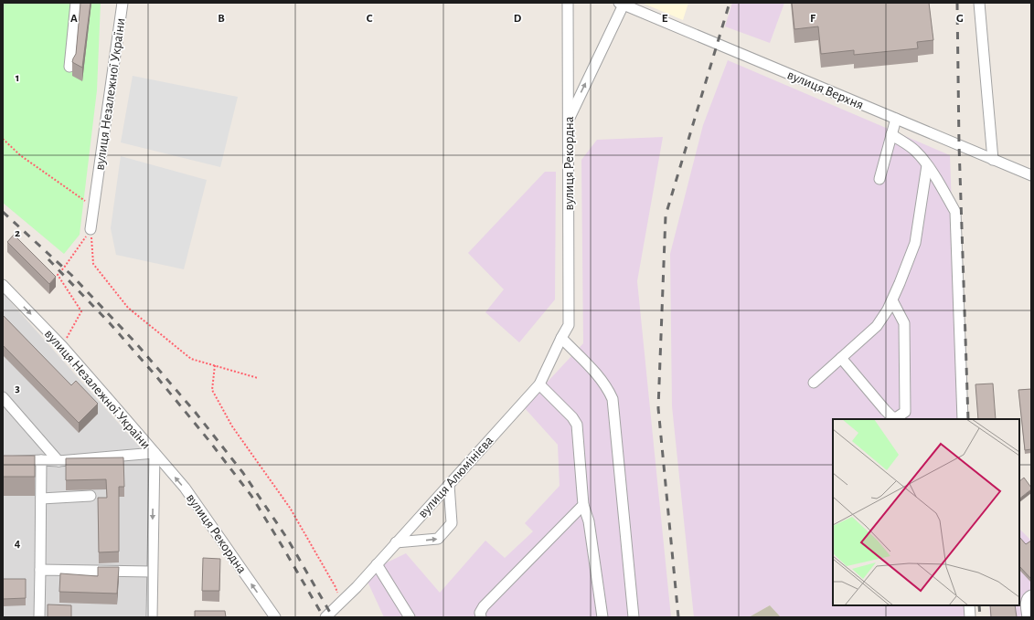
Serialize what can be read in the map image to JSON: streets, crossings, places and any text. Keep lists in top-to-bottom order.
{
  "streets": {
    "street": [
      "вулиця Верхня",
      "вулиця Незалежної України",
      "вулиця Рекордна",
      "вулиця Алюмінієва"
    ]
  },
  "crossings": [
    ["вулиця Незалежної України", "вулиця Рекордна"],
    ["вулиця Рекордна", "вулиця Алюмінієва"]
  ],
  "one_way": ["вулиця Рекордна"],
  "grid": {
    "columns": [
      "A",
      "B",
      "C",
      "D",
      "E",
      "F",
      "G"
    ],
    "rows": [
      "1",
      "2",
      "3",
      "4"
    ]
  }
}
